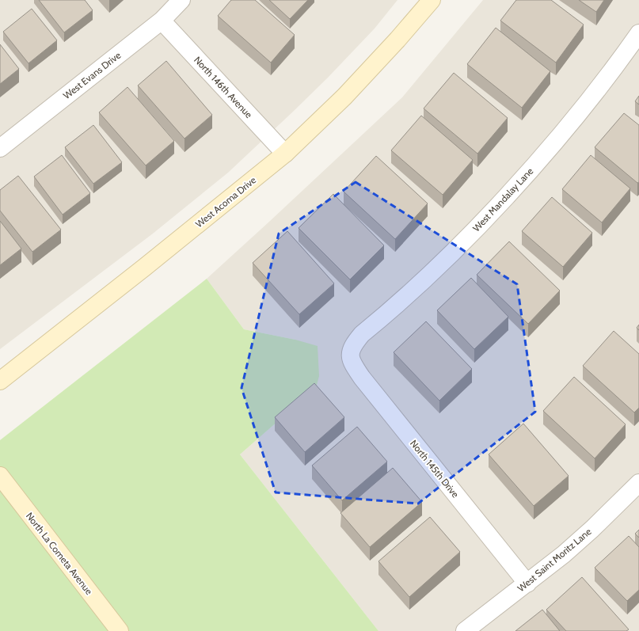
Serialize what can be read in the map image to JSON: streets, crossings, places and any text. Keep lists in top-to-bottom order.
{
  "streets": {
    "street": [
      "West Evans Drive",
      "North 146th Avenue",
      "West Mandalay Lane",
      "West Acoma Drive",
      "North 145th Drive",
      "North La Cometa Avenue",
      "West Saint Moritz Lane"
    ]
  },
  "crossings": [
    ["West Evans Drive", "North 146th Avenue"],
    ["North 146th Avenue", "West Acoma Drive"],
    ["West Mandalay Lane", "North 145th Drive"],
    ["North 145th Drive", "West Saint Moritz Lane"]
  ]
}
